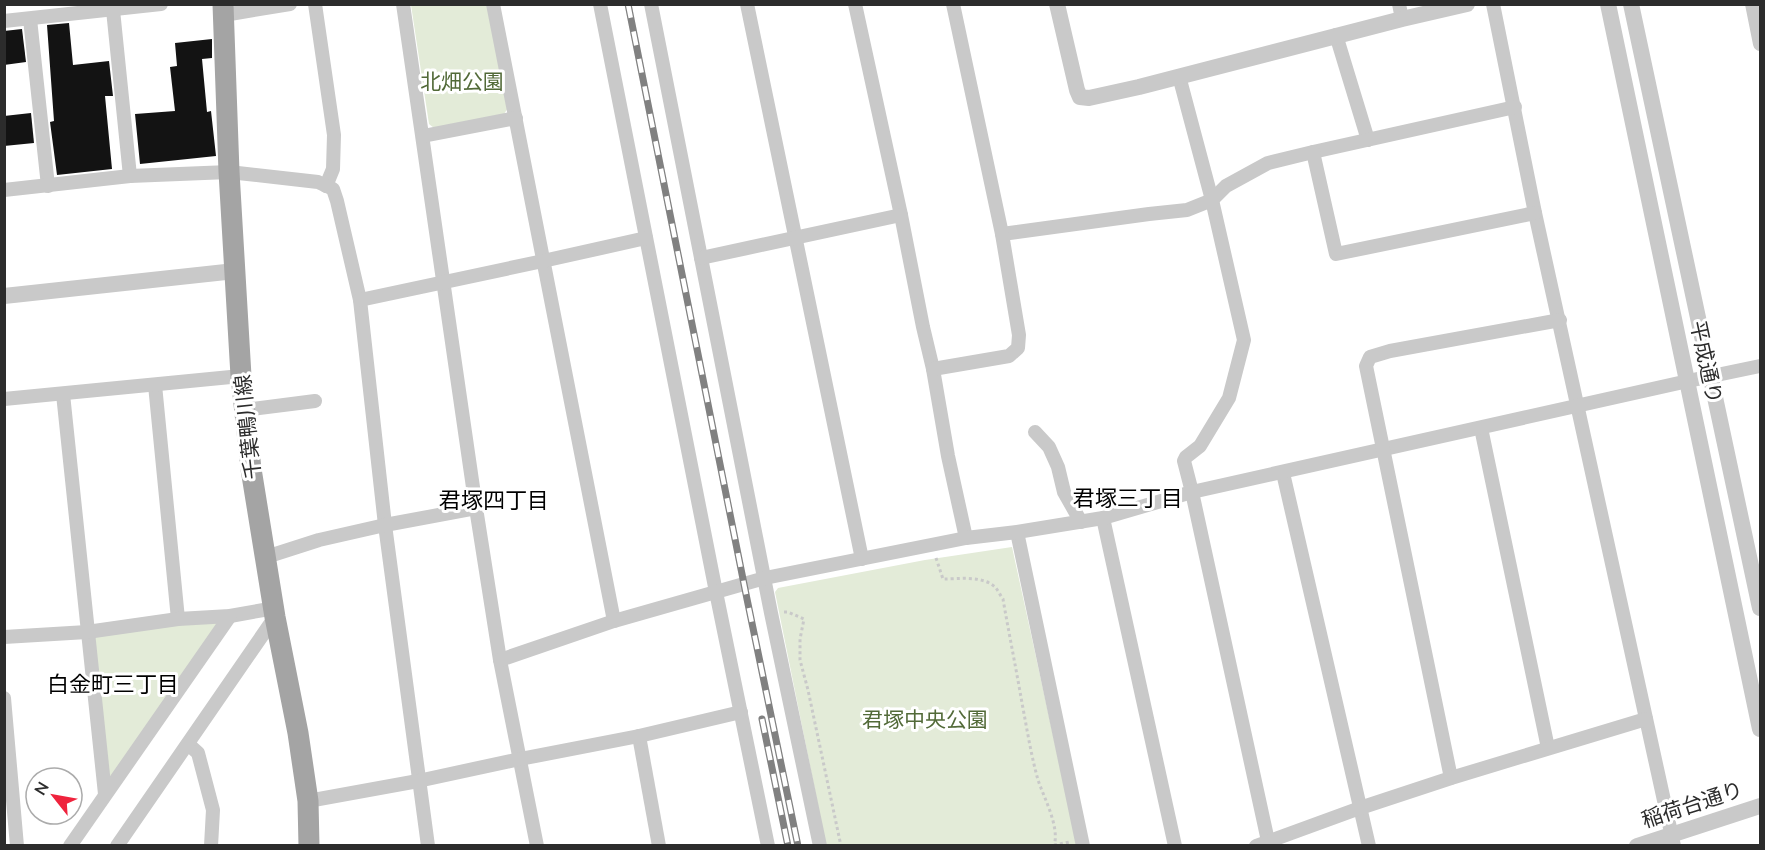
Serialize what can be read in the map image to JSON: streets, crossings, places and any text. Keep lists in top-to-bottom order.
{
  "streets": {
    "main road": ["千葉鴨川線"],
    "street": ["平成通り", "稲荷台通り"]
  },
  "districts": ["君塚三丁目", "君塚四丁目", "白金町三丁目"],
  "parks": ["北畑公園", "君塚中央公園"],
  "north": "top left"
}
